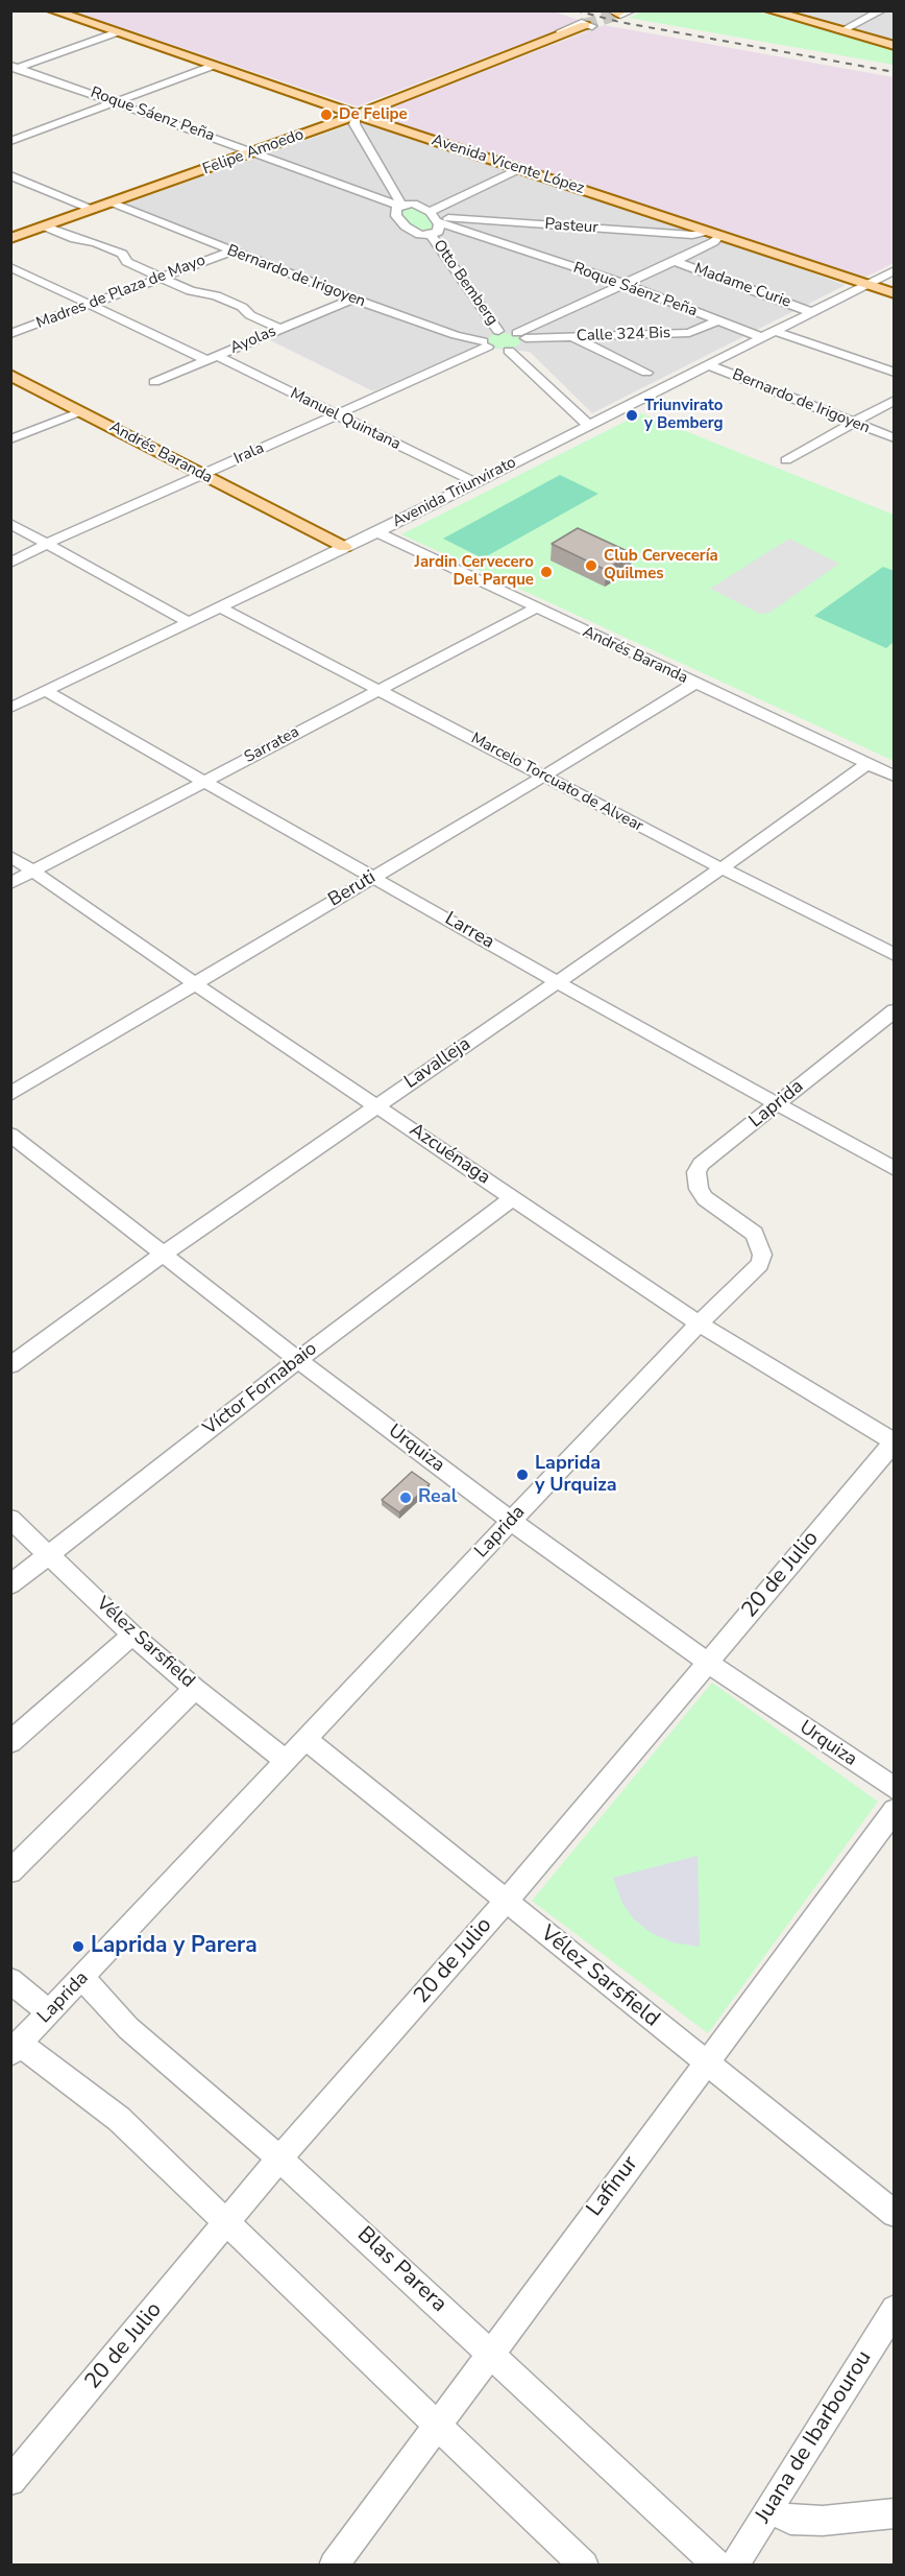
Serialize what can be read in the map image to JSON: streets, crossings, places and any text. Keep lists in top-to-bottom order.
{
  "streets": {
    "main road": ["Felipe Amoedo", "Avenida Vicente López", "Andrés Baranda"],
    "street": [
      "Roque Sáenz Peña",
      "Pasteur",
      "Bernardo de Irigoyen",
      "Otto Bemberg",
      "Madame Curie",
      "Madres de Plaza de Mayo",
      "Calle 324 Bis",
      "Ayolas",
      "Manuel Quintana",
      "Irala",
      "Avenida Triunvirato",
      "Sarratea",
      "Marcelo Torcuato de Alvear",
      "Beruti",
      "Larrea",
      "Lavalleja",
      "Laprida",
      "Azcuénaga",
      "Víctor Fornabaio",
      "Urquiza",
      "20 de Julio",
      "Vélez Sarsfield",
      "Lafinur",
      "Blas Parera",
      "Juana de Ibarbourou"
    ]
  },
  "crossings": [
    ["Roque Sáenz Peña", "Felipe Amoedo"],
    ["Roque Sáenz Peña", "Pasteur"],
    ["Roque Sáenz Peña", "Calle 324 Bis"],
    ["Roque Sáenz Peña", "Avenida Triunvirato"],
    ["Felipe Amoedo", "Avenida Vicente López"],
    ["Felipe Amoedo", "Bernardo de Irigoyen"],
    ["Avenida Vicente López", "Pasteur"],
    ["Avenida Vicente López", "Avenida Triunvirato"],
    ["Bernardo de Irigoyen", "Madres de Plaza de Mayo"],
    ["Bernardo de Irigoyen", "Ayolas"],
    ["Bernardo de Irigoyen", "Irala"],
    ["Bernardo de Irigoyen", "Avenida Triunvirato"],
    ["Otto Bemberg", "Calle 324 Bis"],
    ["Otto Bemberg", "Irala"],
    ["Madame Curie", "Avenida Triunvirato"],
    ["Madres de Plaza de Mayo", "Manuel Quintana"],
    ["Calle 324 Bis", "Irala"],
    ["Ayolas", "Manuel Quintana"],
    ["Manuel Quintana", "Irala"],
    ["Manuel Quintana", "Avenida Triunvirato"],
    ["Andrés Baranda", "Irala"],
    ["Andrés Baranda", "Avenida Triunvirato"],
    ["Andrés Baranda", "Sarratea"],
    ["Andrés Baranda", "Beruti"],
    ["Andrés Baranda", "Lavalleja"],
    ["Avenida Triunvirato", "Marcelo Torcuato de Alvear"],
    ["Avenida Triunvirato", "Larrea"],
    ["Sarratea", "Marcelo Torcuato de Alvear"],
    ["Sarratea", "Larrea"],
    ["Sarratea", "Azcuénaga"],
    ["Marcelo Torcuato de Alvear", "Beruti"],
    ["Marcelo Torcuato de Alvear", "Lavalleja"],
    ["Beruti", "Larrea"],
    ["Beruti", "Azcuénaga"],
    ["Larrea", "Lavalleja"],
    ["Larrea", "Laprida"],
    ["Lavalleja", "Azcuénaga"],
    ["Lavalleja", "Urquiza"],
    ["Laprida", "Azcuénaga"],
    ["Laprida", "Urquiza"],
    ["Laprida", "Vélez Sarsfield"],
    ["Laprida", "Blas Parera"],
    ["Azcuénaga", "Víctor Fornabaio"],
    ["Azcuénaga", "20 de Julio"],
    ["Víctor Fornabaio", "Urquiza"],
    ["Víctor Fornabaio", "Vélez Sarsfield"],
    ["Urquiza", "20 de Julio"],
    ["20 de Julio", "Vélez Sarsfield"],
    ["20 de Julio", "Blas Parera"],
    ["Vélez Sarsfield", "Lafinur"],
    ["Lafinur", "Blas Parera"]
  ],
  "places": [
    "De Felipe",
    "Triunvirato y Bemberg",
    "Club Cervecería Quilmes",
    "Jardin Cervecero Del Parque",
    "Laprida y Urquiza",
    "Real",
    "Laprida y Parera"
  ]
}
